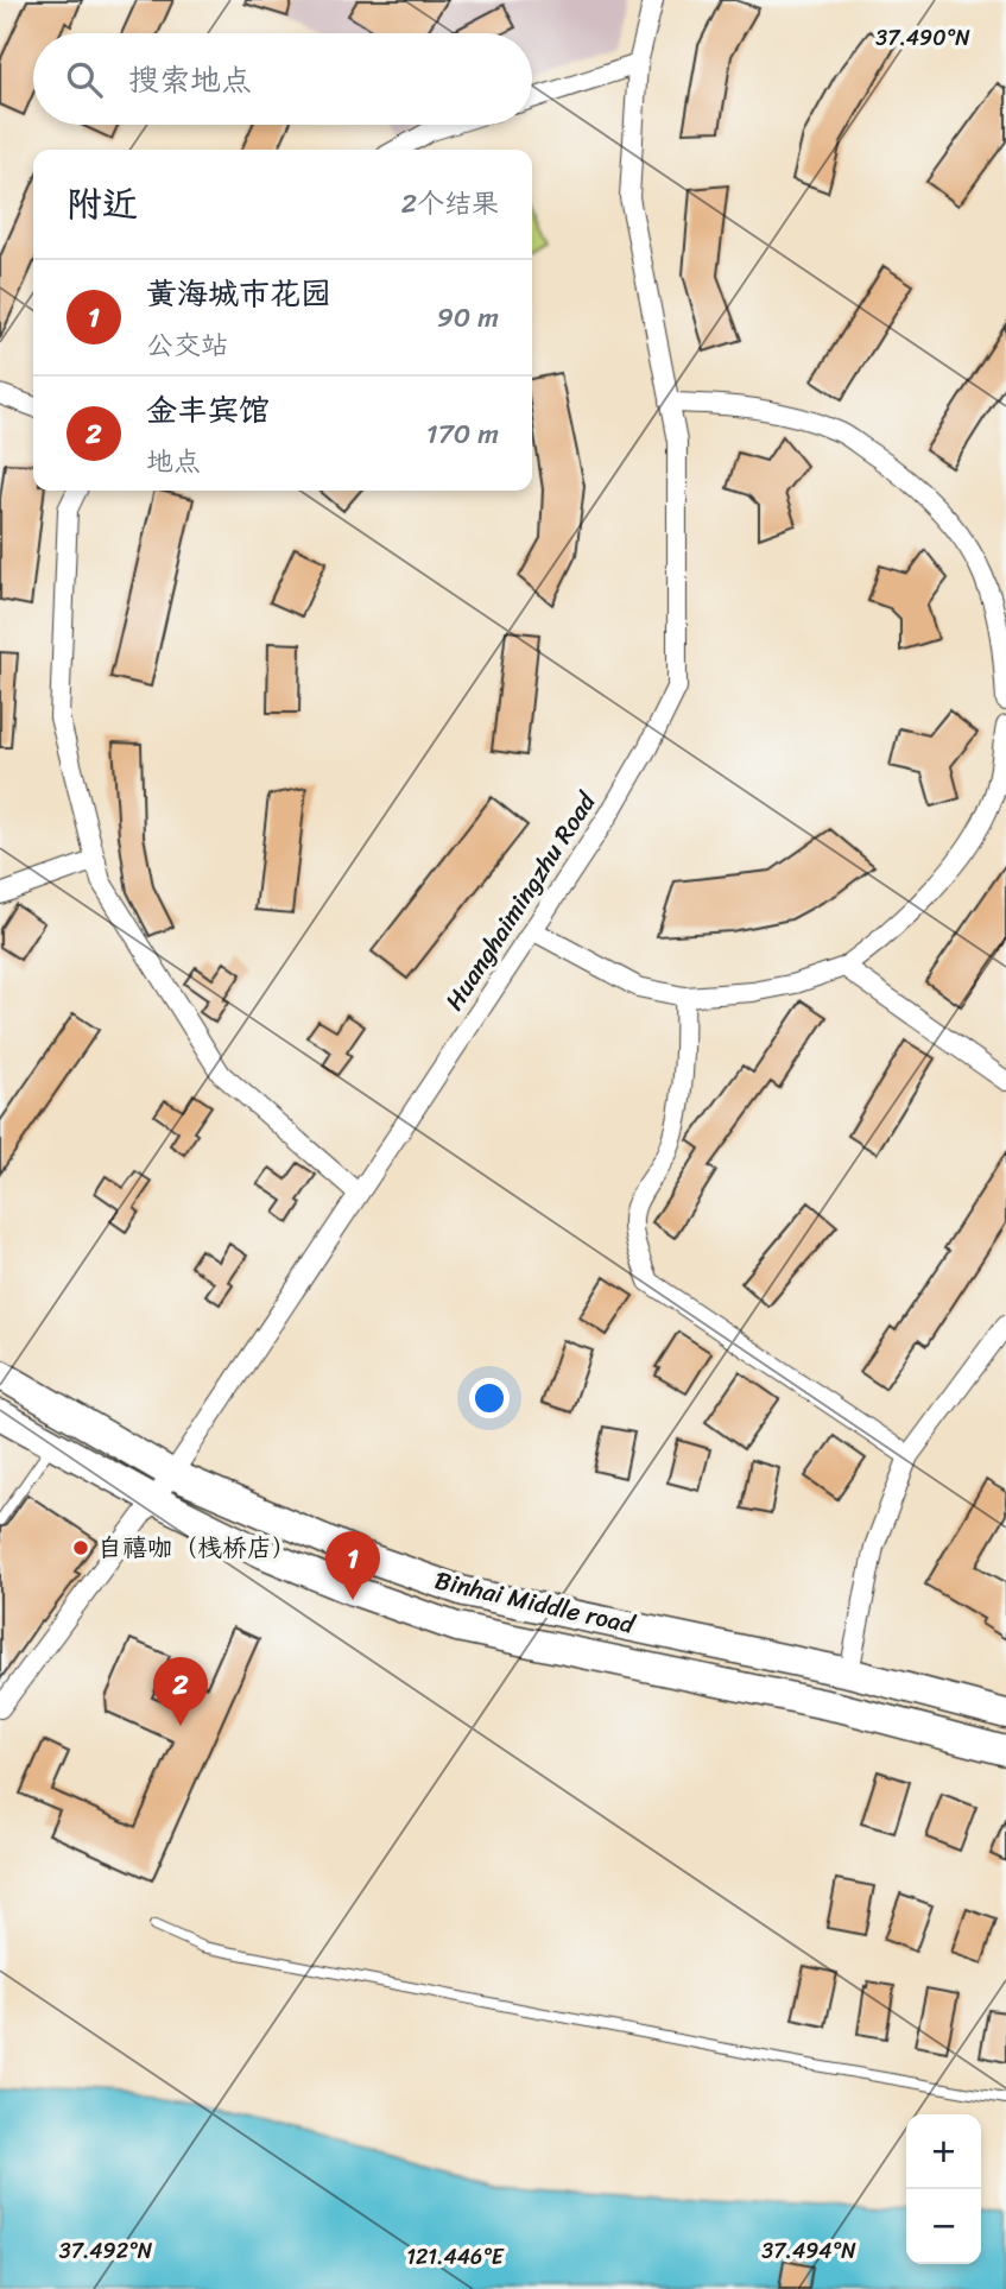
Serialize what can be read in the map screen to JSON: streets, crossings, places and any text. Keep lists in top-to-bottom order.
{
  "streets": {
    "main road": ["Binhai Middle road"],
    "street": ["Huanghaimingzhu Road"]
  },
  "crossings": [
    ["Huanghaimingzhu Road", "Binhai Middle road"]
  ],
  "places": ["自禧咖（栈桥店）"],
  "page": {
    "search": "搜索地点",
    "heading": ["附近", "2个结果"],
    "list": [
      {
        "mark": "1",
        "name": "黄海城市花园",
        "note": "公交站",
        "value": "90 m"
      },
      {
        "mark": "2",
        "name": "金丰宾馆",
        "note": "地点",
        "value": "170 m"
      }
    ],
    "pins": ["1", "2"],
    "map_buttons": ["+", "−"]
  },
  "coordinates": [
    "37.490°N",
    "37.492°N",
    "37.494°N",
    "121.446°E"
  ]
}
